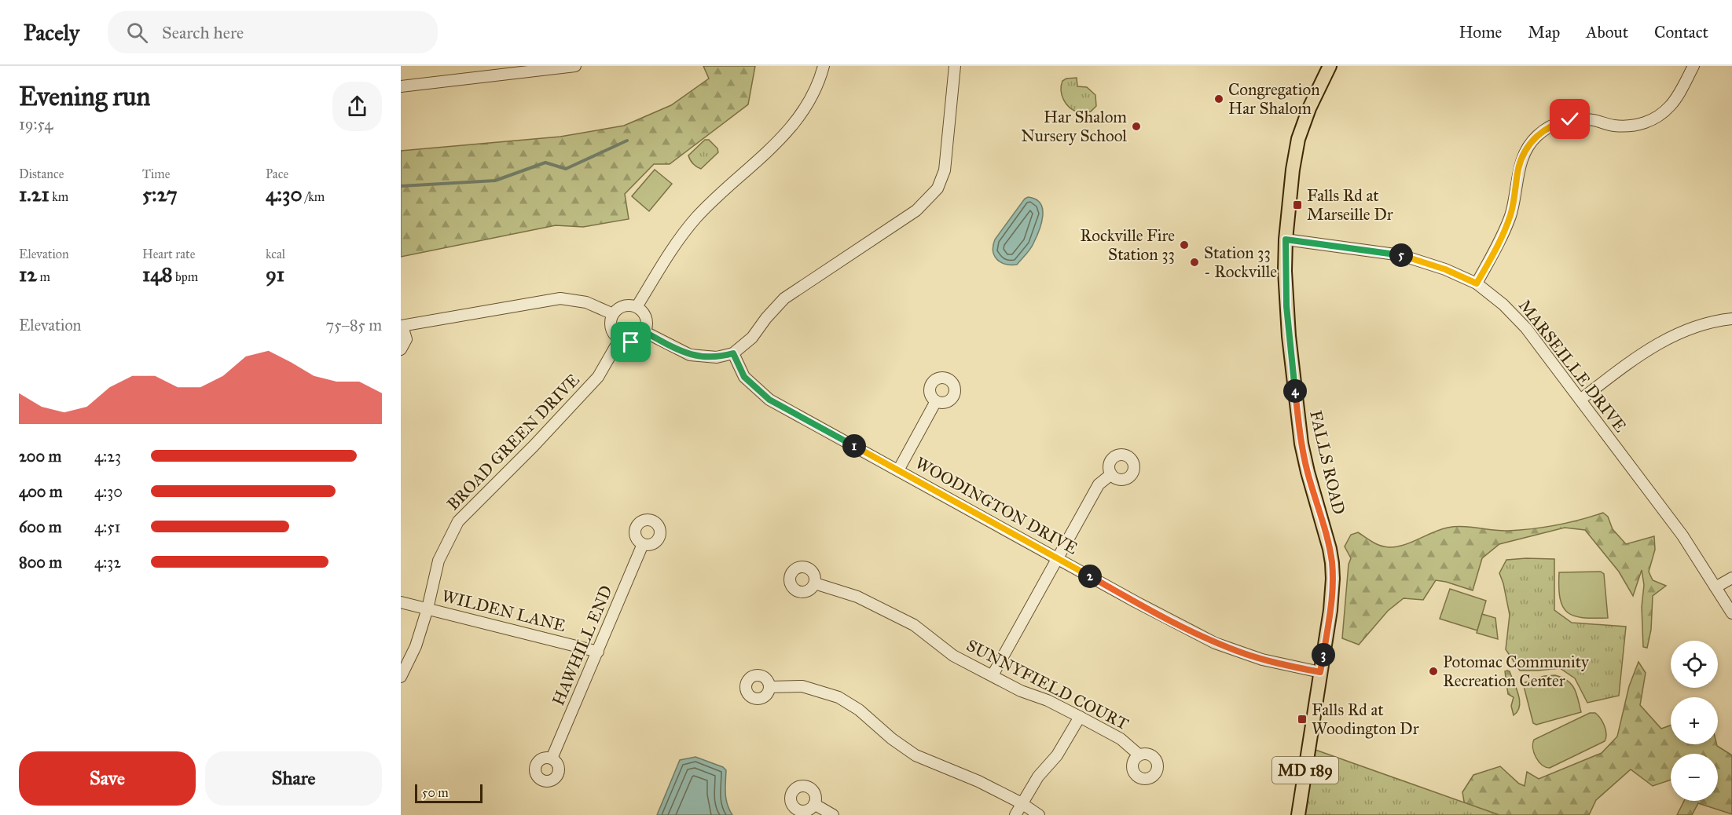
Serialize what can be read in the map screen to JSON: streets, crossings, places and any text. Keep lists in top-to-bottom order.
{
  "streets": {
    "main road": ["FALLS ROAD", "MD 189"],
    "street": [
      "MARSEILLE DRIVE",
      "BROAD GREEN DRIVE",
      "WOODINGTON DRIVE",
      "WILDEN LANE",
      "HAWHILL END",
      "SUNNYFIELD COURT"
    ]
  },
  "crossings": [
    ["MARSEILLE DRIVE", "FALLS ROAD"],
    ["BROAD GREEN DRIVE", "WILDEN LANE"],
    ["FALLS ROAD", "WOODINGTON DRIVE"],
    ["WILDEN LANE", "HAWHILL END"]
  ],
  "places": {
    "other": [
      "Congregation Har Shalom",
      "Har Shalom Nursery School",
      "Rockville Fire Station 33",
      "Station 33 - Rockville",
      "Potomac Community Recreation Center"
    ],
    "transit": ["Falls Rd at Marseille Dr", "Falls Rd at Woodington Dr"]
  },
  "scale_bar": "50 m",
  "page": {
    "header": "Pacely",
    "search": "Search here",
    "nav": [
      "Home",
      "Map",
      "About",
      "Contact"
    ],
    "heading": ["Evening run", "19:54"],
    "stats": [
      ["Distance", "1.21 km"],
      ["Time", "5:27"],
      ["Pace", "4:30 /km"],
      ["Elevation", "12 m"],
      ["Heart rate", "148 bpm"],
      ["kcal", "91"]
    ],
    "pins": [
      "5",
      "4",
      "1",
      "2",
      "3"
    ],
    "chart": ["Elevation", "75–85 m"],
    "list": [
      {
        "name": "200 m",
        "note": "4:23"
      },
      {
        "name": "400 m",
        "note": "4:30"
      },
      {
        "name": "600 m",
        "note": "4:51"
      },
      {
        "name": "800 m",
        "note": "4:32"
      }
    ],
    "map_buttons": ["+", "−"],
    "buttons": ["Save", "Share"],
    "scale": "50 m"
  }
}
